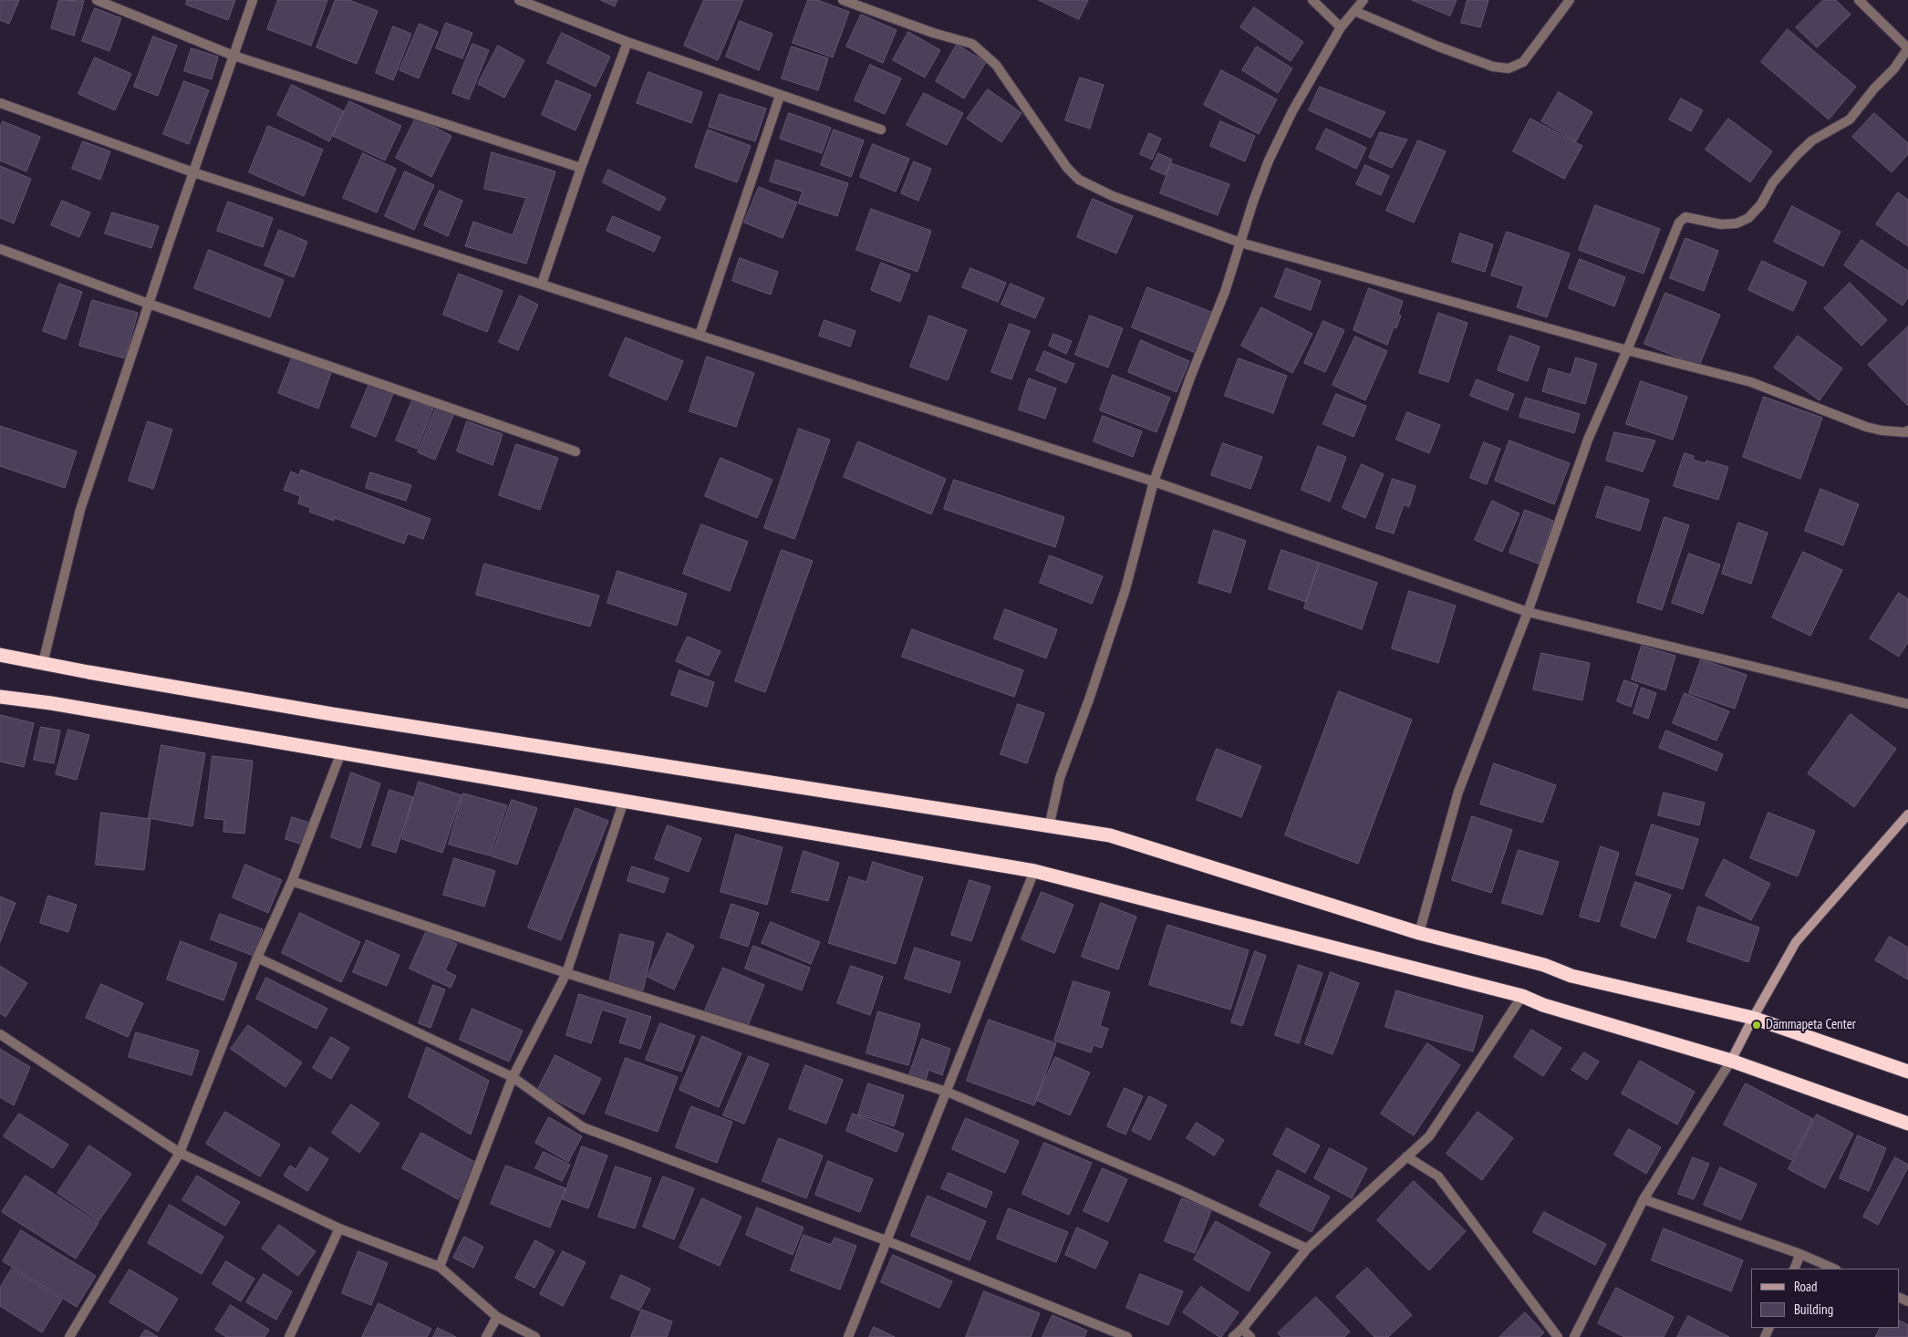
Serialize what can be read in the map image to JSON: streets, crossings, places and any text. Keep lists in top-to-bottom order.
{
  "places": ["Dammapeta Center"],
  "legend": ["Road", "Building"]
}
